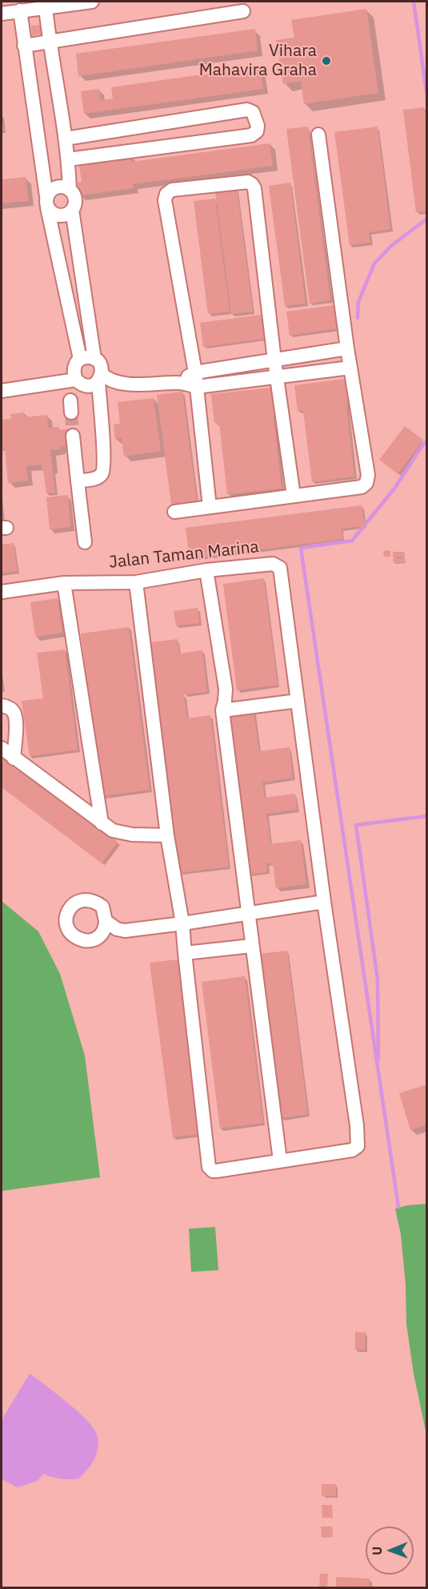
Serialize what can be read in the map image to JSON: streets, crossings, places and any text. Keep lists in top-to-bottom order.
{
  "streets": {
    "street": ["Jalan Taman Marina"]
  },
  "places": ["Vihara Mahavira Graha"],
  "north": "left"
}
